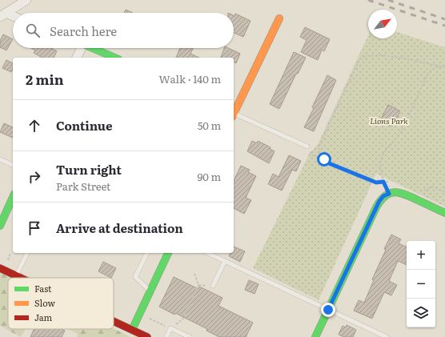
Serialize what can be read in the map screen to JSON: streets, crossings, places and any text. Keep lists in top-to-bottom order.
{
  "parks": ["Lions Park"],
  "legend": ["Fast", "Slow", "Jam"],
  "north": "top right",
  "page": {
    "search": "Search here",
    "heading": ["2 min", "Walk · 140 m"],
    "list": [
      ["Continue", "50 m"],
      ["Turn right", "Park Street", "90 m"],
      "Arrive at destination"
    ],
    "map_buttons": ["+", "−"]
  }
}
